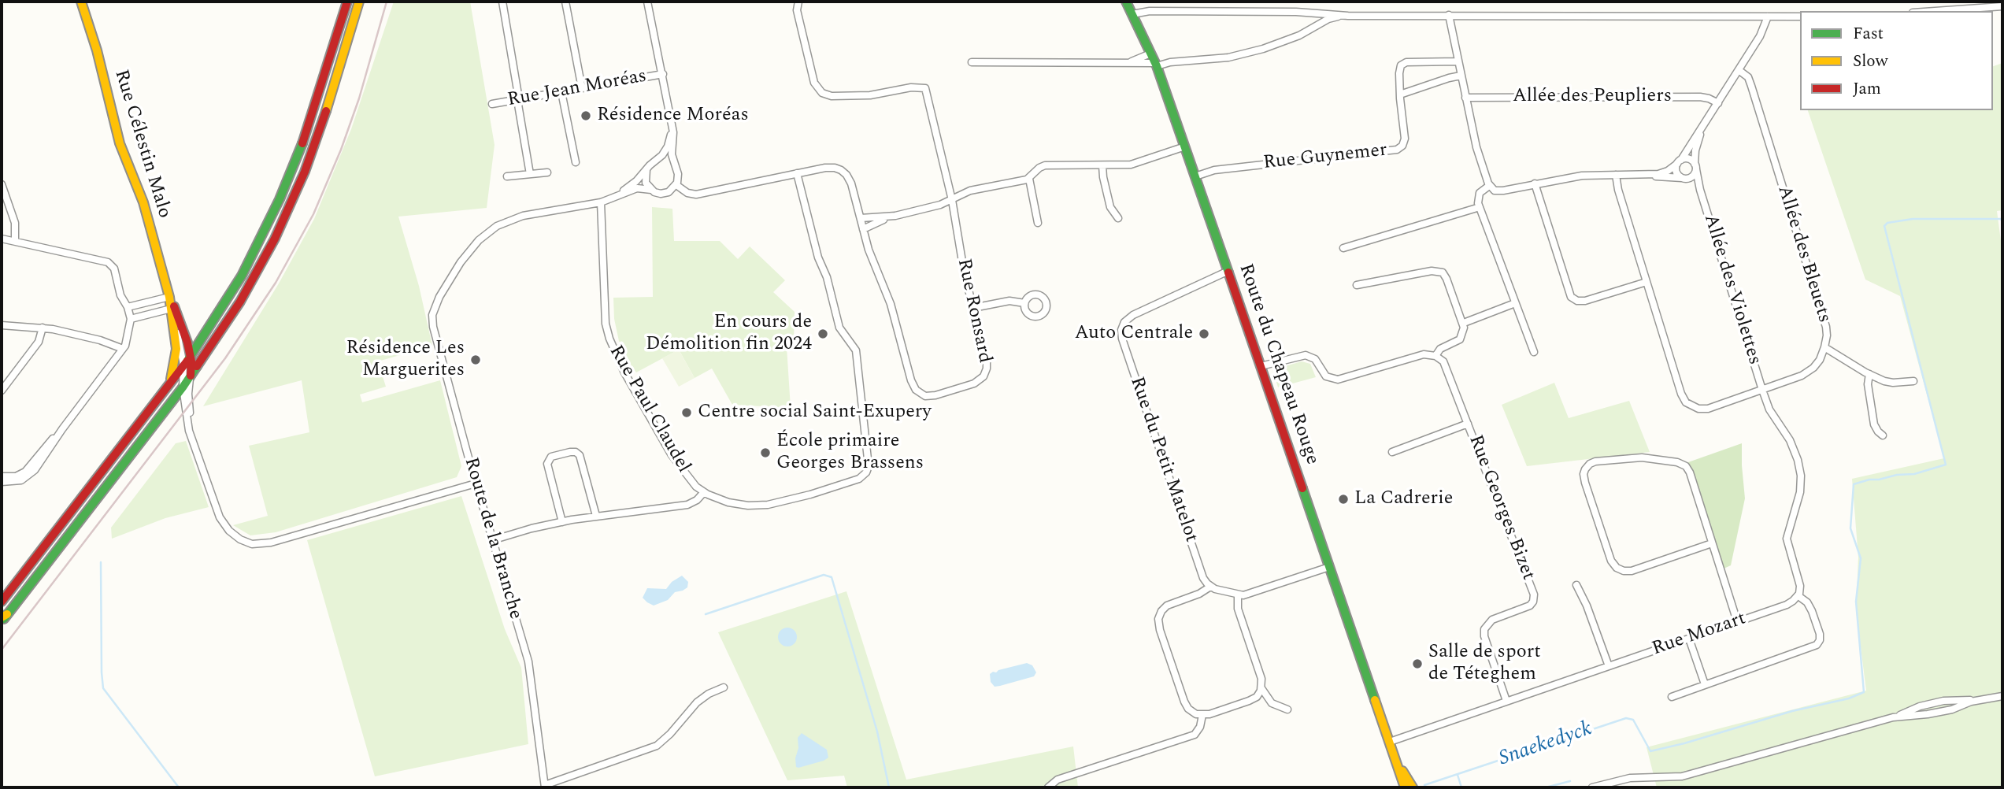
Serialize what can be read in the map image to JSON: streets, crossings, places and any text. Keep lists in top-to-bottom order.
{
  "streets": {
    "main road": ["Rue Célestin Malo", "Route du Chapeau Rouge"],
    "street": [
      "Rue Jean Moréas",
      "Allée des Peupliers",
      "Rue Guynemer",
      "Allée des Bleuets",
      "Allée des Violettes",
      "Rue Ronsard",
      "Rue Paul Claudel",
      "Rue du Petit Matelot",
      "Rue Georges Bizet",
      "Route de la Branche",
      "Rue Mozart"
    ]
  },
  "crossings": [
    ["Rue Célestin Malo", "Route de la Branche"],
    ["Rue Guynemer", "Route du Chapeau Rouge"],
    ["Allée des Bleuets", "Allée des Violettes"],
    ["Route du Chapeau Rouge", "Rue du Petit Matelot"],
    ["Route du Chapeau Rouge", "Rue Mozart"],
    ["Rue Paul Claudel", "Route de la Branche"],
    ["Rue Georges Bizet", "Rue Mozart"]
  ],
  "water": ["Snaekedyck"],
  "places": [
    "Résidence Moréas",
    "En cours de Démolition fin 2024",
    "Auto Centrale",
    "Résidence Les Marguerites",
    "Centre social Saint-Exupery",
    "École primaire Georges Brassens",
    "La Cadrerie",
    "Salle de sport de Téteghem"
  ],
  "legend": ["Fast", "Slow", "Jam"]
}
